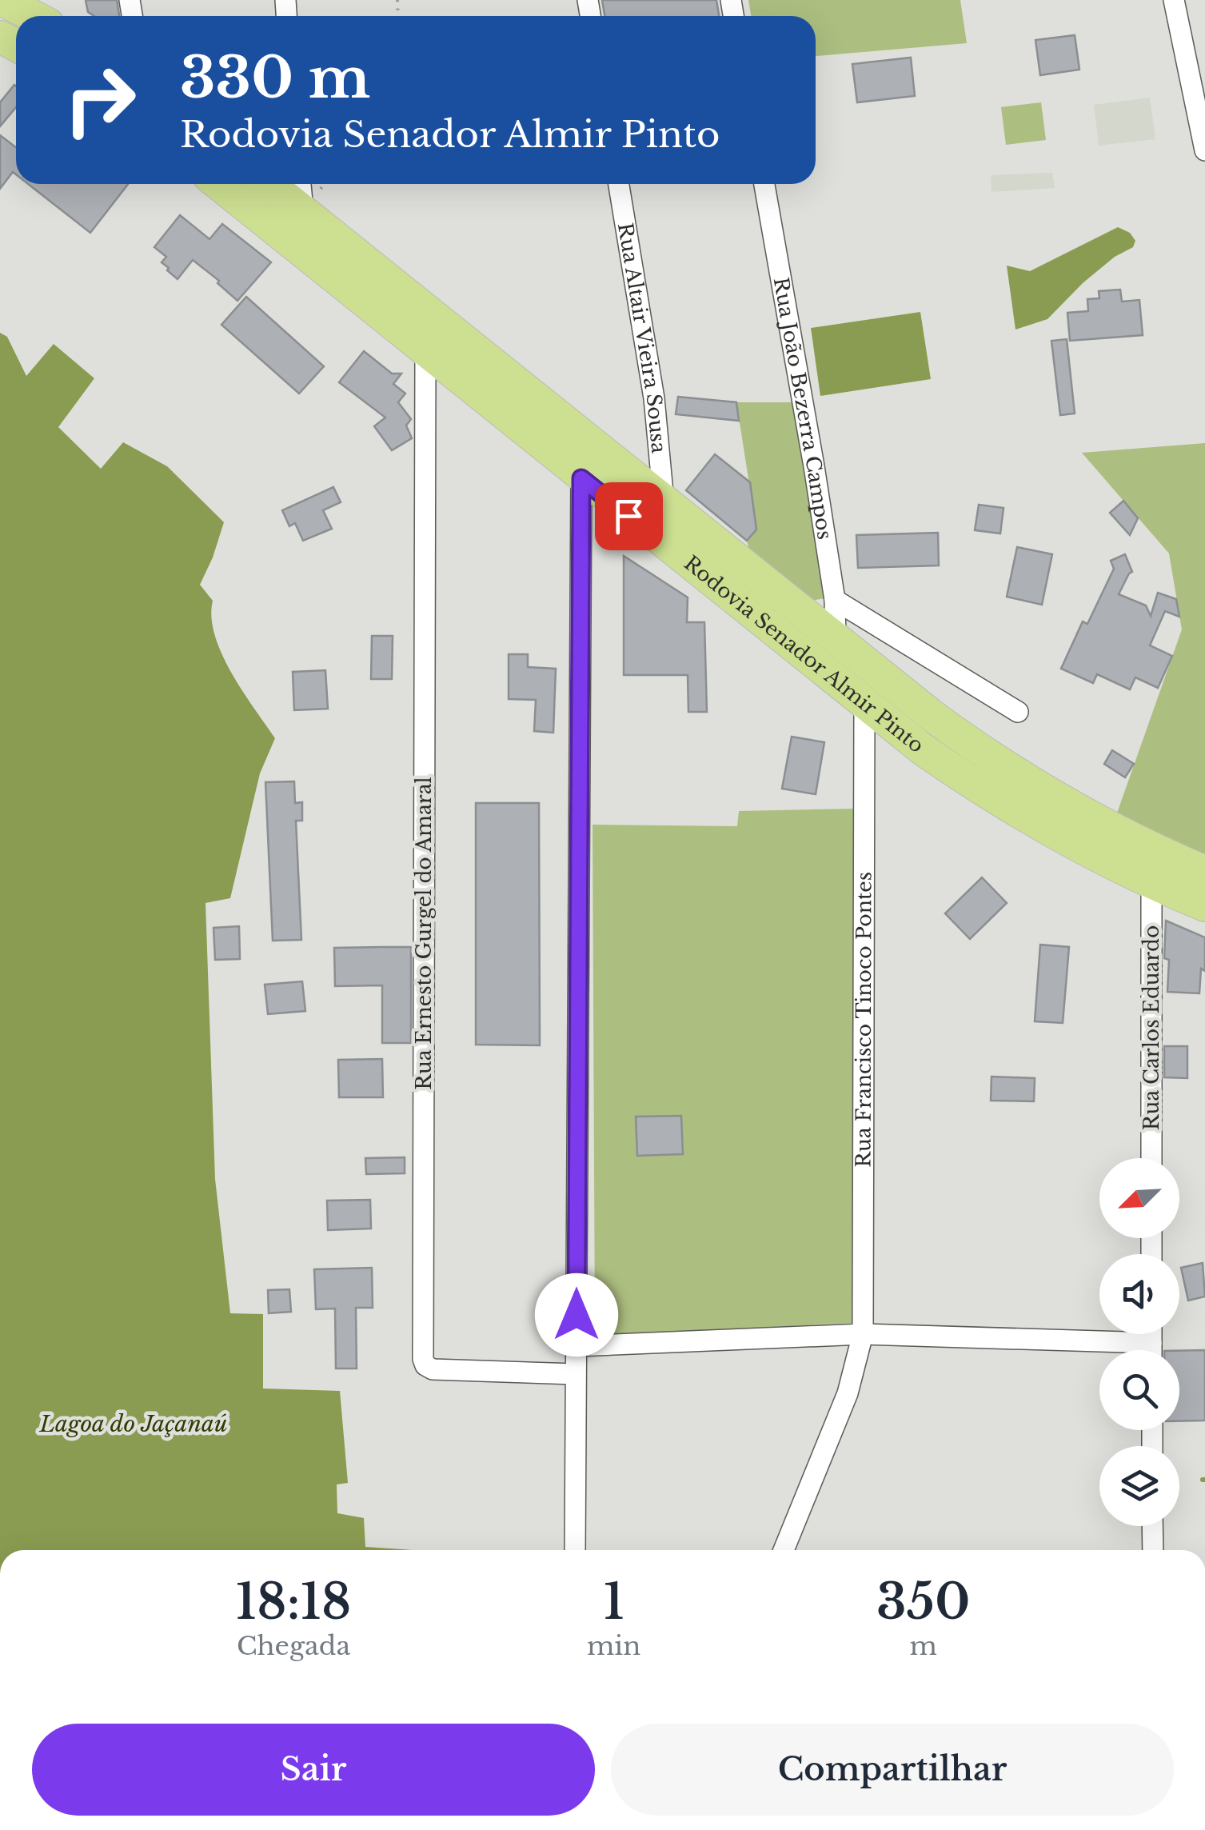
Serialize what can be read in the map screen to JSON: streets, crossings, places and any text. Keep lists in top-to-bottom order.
{
  "streets": {
    "main road": ["Rodovia Senador Almir Pinto"],
    "street": [
      "Rua Altair Vieira Sousa",
      "Rua João Bezerra Campos",
      "Rua Ernesto Gurgel do Amaral",
      "Rua Francisco Tinoco Pontes",
      "Rua Carlos Eduardo"
    ]
  },
  "crossings": [
    ["Rua Altair Vieira Sousa", "Rodovia Senador Almir Pinto"],
    ["Rua João Bezerra Campos", "Rodovia Senador Almir Pinto"],
    ["Rodovia Senador Almir Pinto", "Rua Ernesto Gurgel do Amaral"],
    ["Rodovia Senador Almir Pinto", "Rua Francisco Tinoco Pontes"],
    ["Rodovia Senador Almir Pinto", "Rua Carlos Eduardo"]
  ],
  "water": ["Lagoa do Jaçanaú"],
  "north": "bottom left",
  "page": {
    "turn": ["330 m", "Rodovia Senador Almir Pinto"],
    "eta": [
      "18:18",
      "Chegada",
      "1",
      "min",
      "350",
      "m"
    ],
    "buttons": ["Sair", "Compartilhar"]
  }
}
